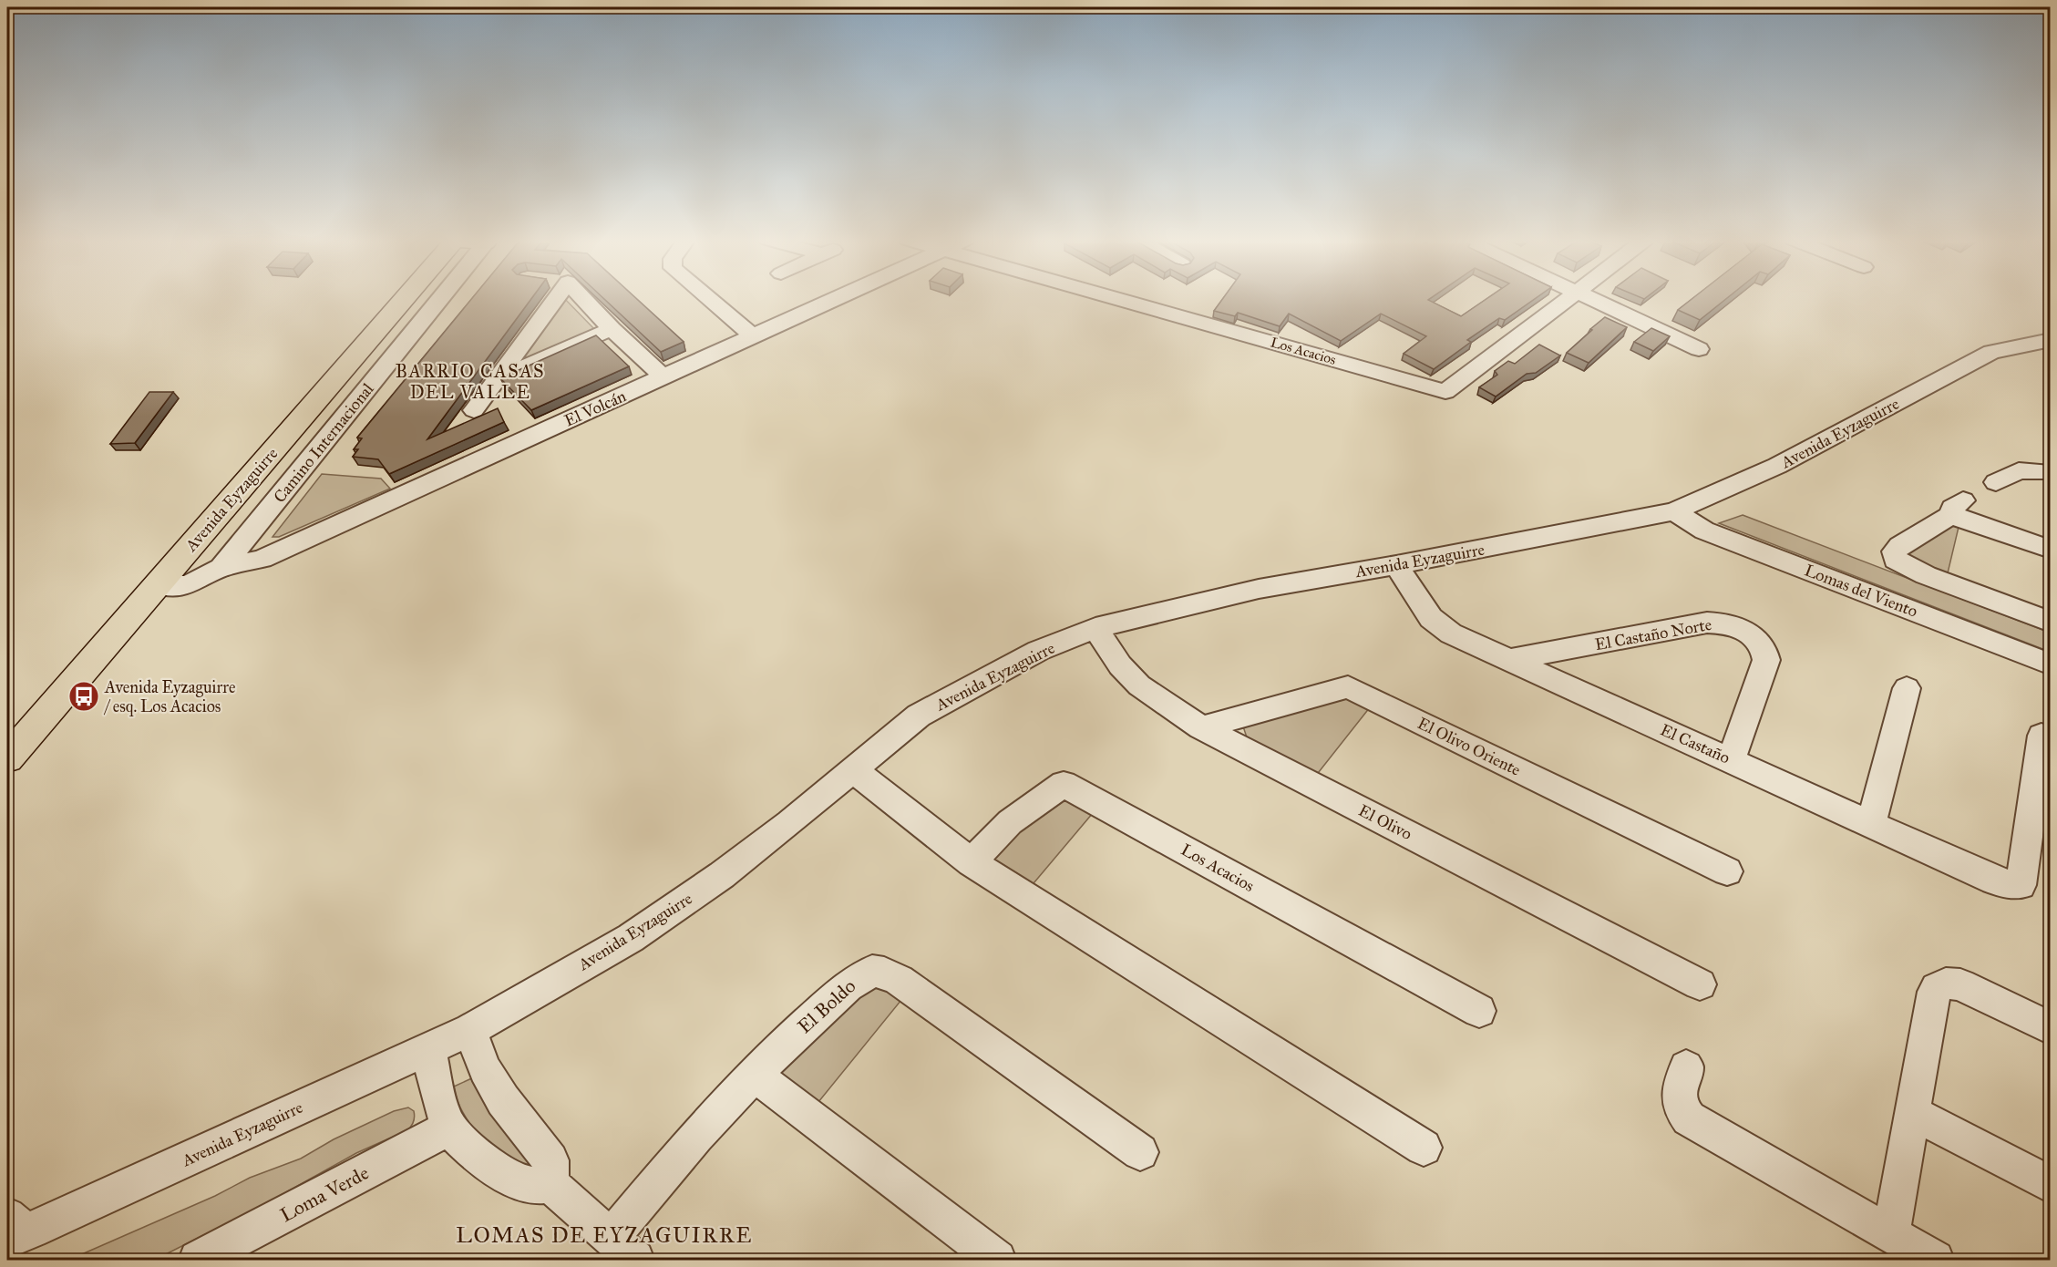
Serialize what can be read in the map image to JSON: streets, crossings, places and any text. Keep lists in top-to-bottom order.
{
  "streets": {
    "main road": ["Avenida Eyzaguirre"],
    "street": [
      "Los Acacios",
      "El Volcán",
      "Camino Internacional",
      "Lomas del Viento",
      "El Castaño Norte",
      "El Castaño",
      "El Olivo Oriente",
      "El Olivo",
      "El Boldo",
      "Loma Verde"
    ]
  },
  "crossings": [
    ["El Volcán", "Camino Internacional"],
    ["Avenida Eyzaguirre", "Camino Internacional"],
    ["Avenida Eyzaguirre", "Lomas del Viento"],
    ["Avenida Eyzaguirre", "El Castaño"],
    ["Avenida Eyzaguirre", "El Olivo"],
    ["El Castaño Norte", "El Castaño"],
    ["El Olivo Oriente", "El Olivo"]
  ],
  "districts": ["BARRIO CASAS DEL VALLE", "LOMAS DE EYZAGUIRRE"],
  "places": {
    "bus stop": ["Avenida Eyzaguirre / esq. Los Acacios"]
  }
}
